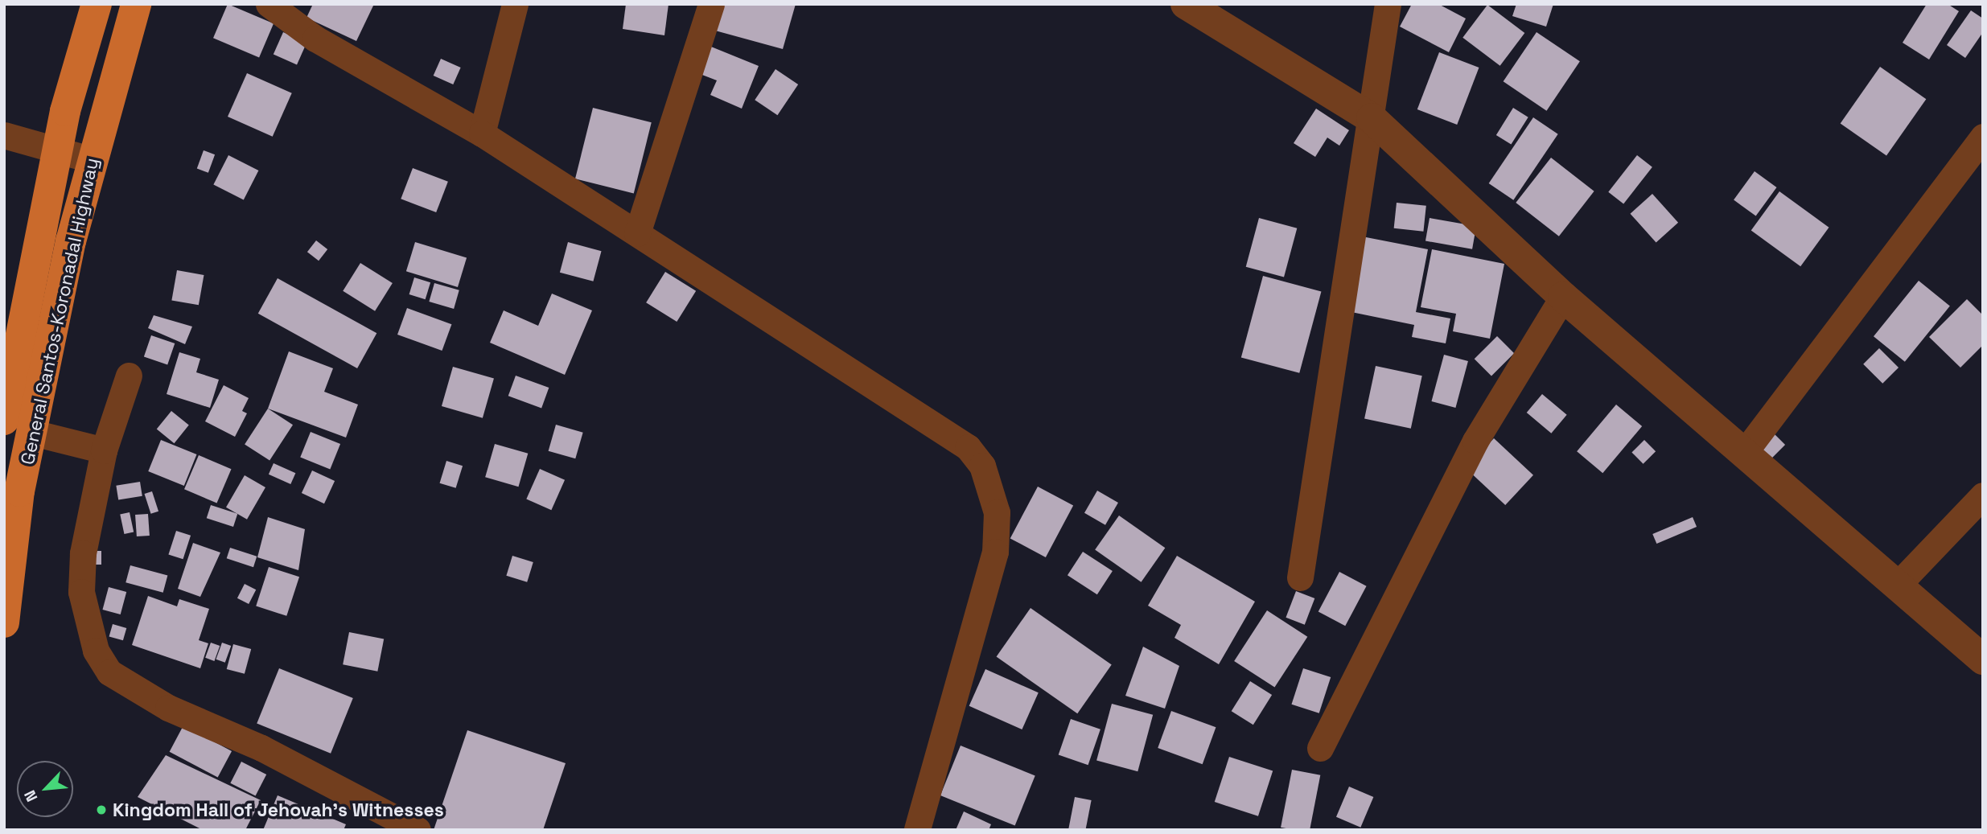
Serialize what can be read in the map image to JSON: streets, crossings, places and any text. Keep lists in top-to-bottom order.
{
  "streets": {
    "highway": ["General Santos-Koronadal Highway"]
  },
  "places": ["Kingdom Hall of Jehovah's Witnesses"],
  "north": "bottom left"
}
